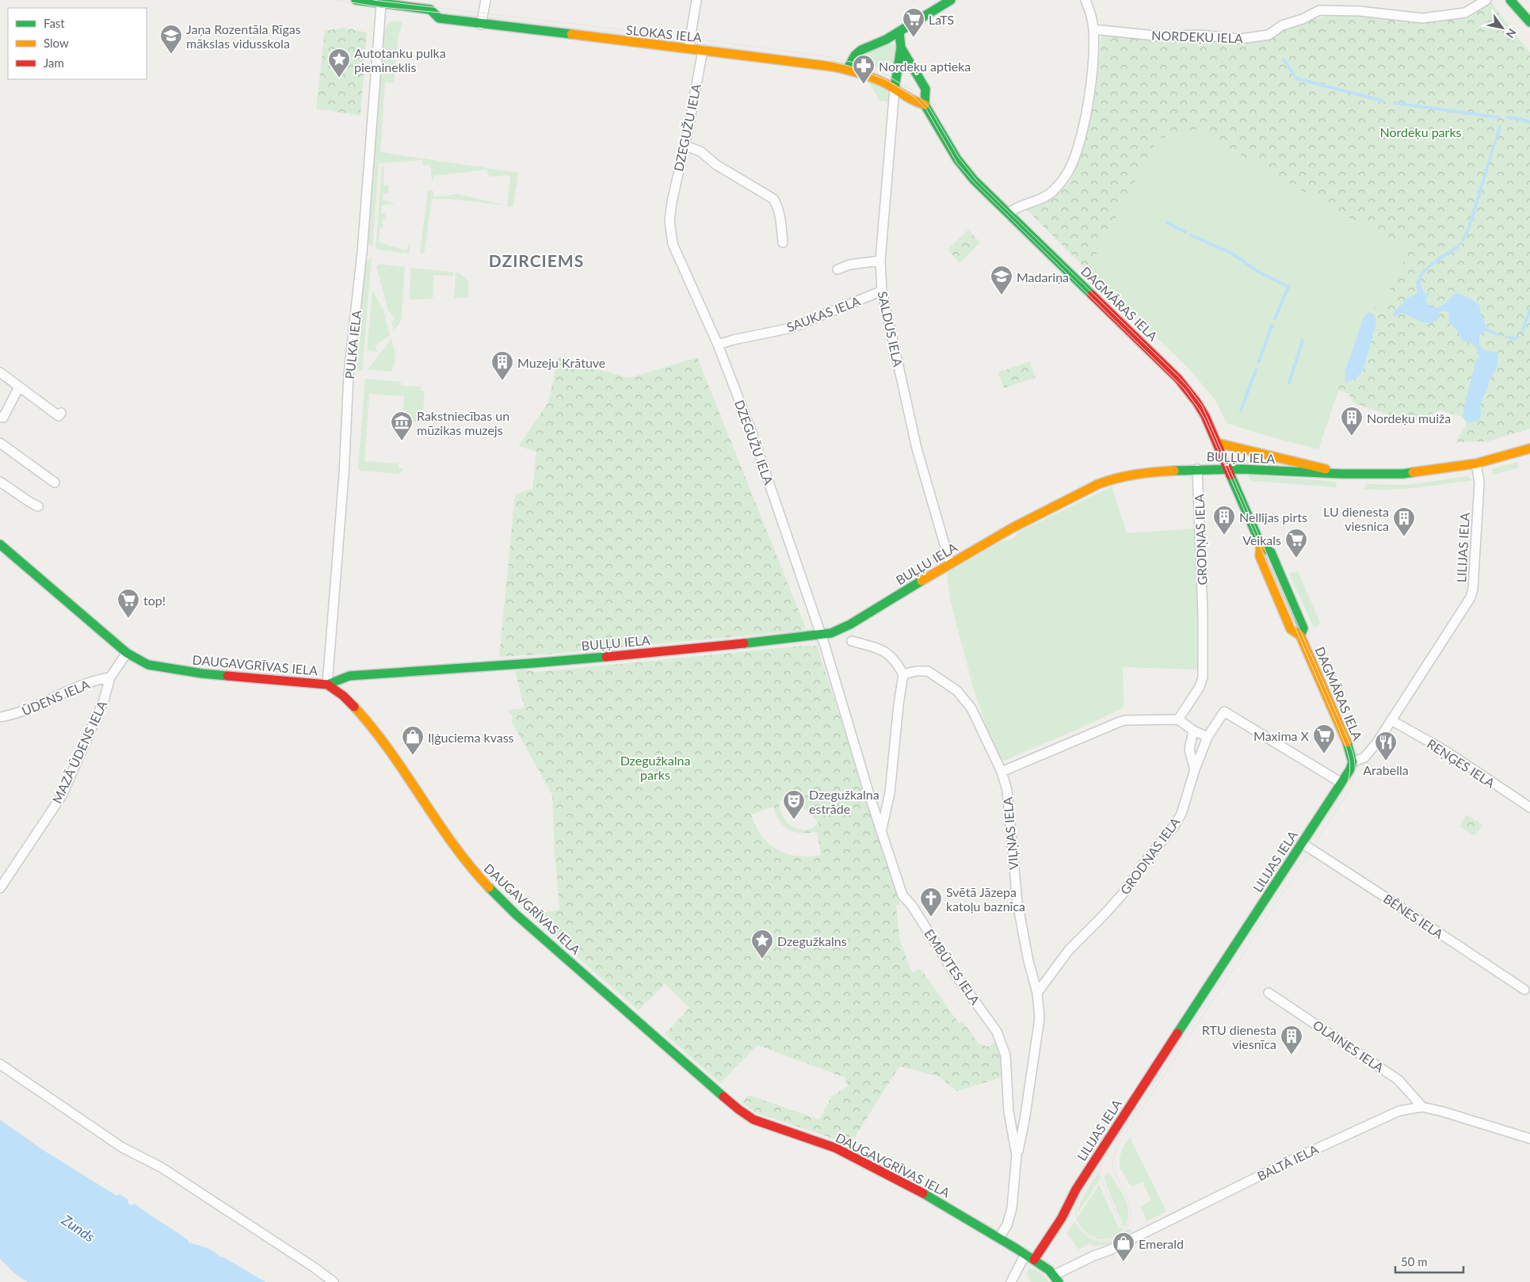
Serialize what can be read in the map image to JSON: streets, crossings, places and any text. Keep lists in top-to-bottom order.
{
  "streets": {
    "street": [
      "SLOKAS IELA",
      "NORDEĶU IELA",
      "DZEGUŽU IELA",
      "DAGMĀRAS IELA",
      "SAUKAS IELA",
      "SALDUS IELA",
      "PULKA IELA",
      "BUĻĻU IELA",
      "GRODŅAS IELA",
      "LILIJAS IELA",
      "DAUGAVGRĪVAS IELA",
      "ŪDENS IELA",
      "MAZĀ ŪDENS IELA",
      "REŅĢES IELA",
      "VIĻŅAS IELA",
      "BĒNES IELA",
      "EMBŪTES IELA",
      "OLAINES IELA",
      "BALTĀ IELA"
    ]
  },
  "crossings": [
    ["SLOKAS IELA", "DZEGUŽU IELA"],
    ["SLOKAS IELA", "PULKA IELA"],
    ["DZEGUŽU IELA", "SAUKAS IELA"],
    ["DZEGUŽU IELA", "BUĻĻU IELA"],
    ["DZEGUŽU IELA", "EMBŪTES IELA"],
    ["DAGMĀRAS IELA", "BUĻĻU IELA"],
    ["DAGMĀRAS IELA", "LILIJAS IELA"],
    ["SAUKAS IELA", "SALDUS IELA"],
    ["SALDUS IELA", "BUĻĻU IELA"],
    ["PULKA IELA", "BUĻĻU IELA"],
    ["PULKA IELA", "DAUGAVGRĪVAS IELA"],
    ["BUĻĻU IELA", "GRODŅAS IELA"],
    ["BUĻĻU IELA", "LILIJAS IELA"],
    ["BUĻĻU IELA", "DAUGAVGRĪVAS IELA"],
    ["GRODŅAS IELA", "LILIJAS IELA"],
    ["GRODŅAS IELA", "VIĻŅAS IELA"],
    ["LILIJAS IELA", "DAUGAVGRĪVAS IELA"],
    ["LILIJAS IELA", "REŅĢES IELA"],
    ["LILIJAS IELA", "BĒNES IELA"],
    ["DAUGAVGRĪVAS IELA", "MAZĀ ŪDENS IELA"],
    ["DAUGAVGRĪVAS IELA", "EMBŪTES IELA"],
    ["DAUGAVGRĪVAS IELA", "BALTĀ IELA"],
    ["ŪDENS IELA", "MAZĀ ŪDENS IELA"],
    ["VIĻŅAS IELA", "EMBŪTES IELA"],
    ["OLAINES IELA", "BALTĀ IELA"]
  ],
  "districts": ["DZIRCIEMS"],
  "water": ["Zunds"],
  "parks": ["Nordeķu parks", "Dzegužkalna parks"],
  "places": {
    "supermarket": [
      "LaTS",
      "Veikals",
      "top!",
      "Maxima X"
    ],
    "school or university": ["Jaņa Rozentāla Rīgas mākslas vidusskola", "Madariņa"],
    "place": ["Autotanku pulka piemineklis", "Dzegužkalns"],
    "pharmacy": ["Nordeķu aptieka"],
    "building": [
      "Muzeju Krātuve",
      "Nordeķu muiža",
      "Nellijas pirts",
      "LU dienesta viesnica",
      "RTU dienesta viesnīca"
    ],
    "museum": ["Rakstniecības un mūzikas muzejs"],
    "shop": ["Iļģuciema kvass", "Emerald"],
    "restaurant": ["Arabella"],
    "theatre": ["Dzegužkalna estrāde"],
    "church": ["Svētā Jāzepa katoļu baznīca"]
  },
  "legend": ["Fast", "Slow", "Jam"],
  "scale_bar": "50 m",
  "north": "bottom right"
}
